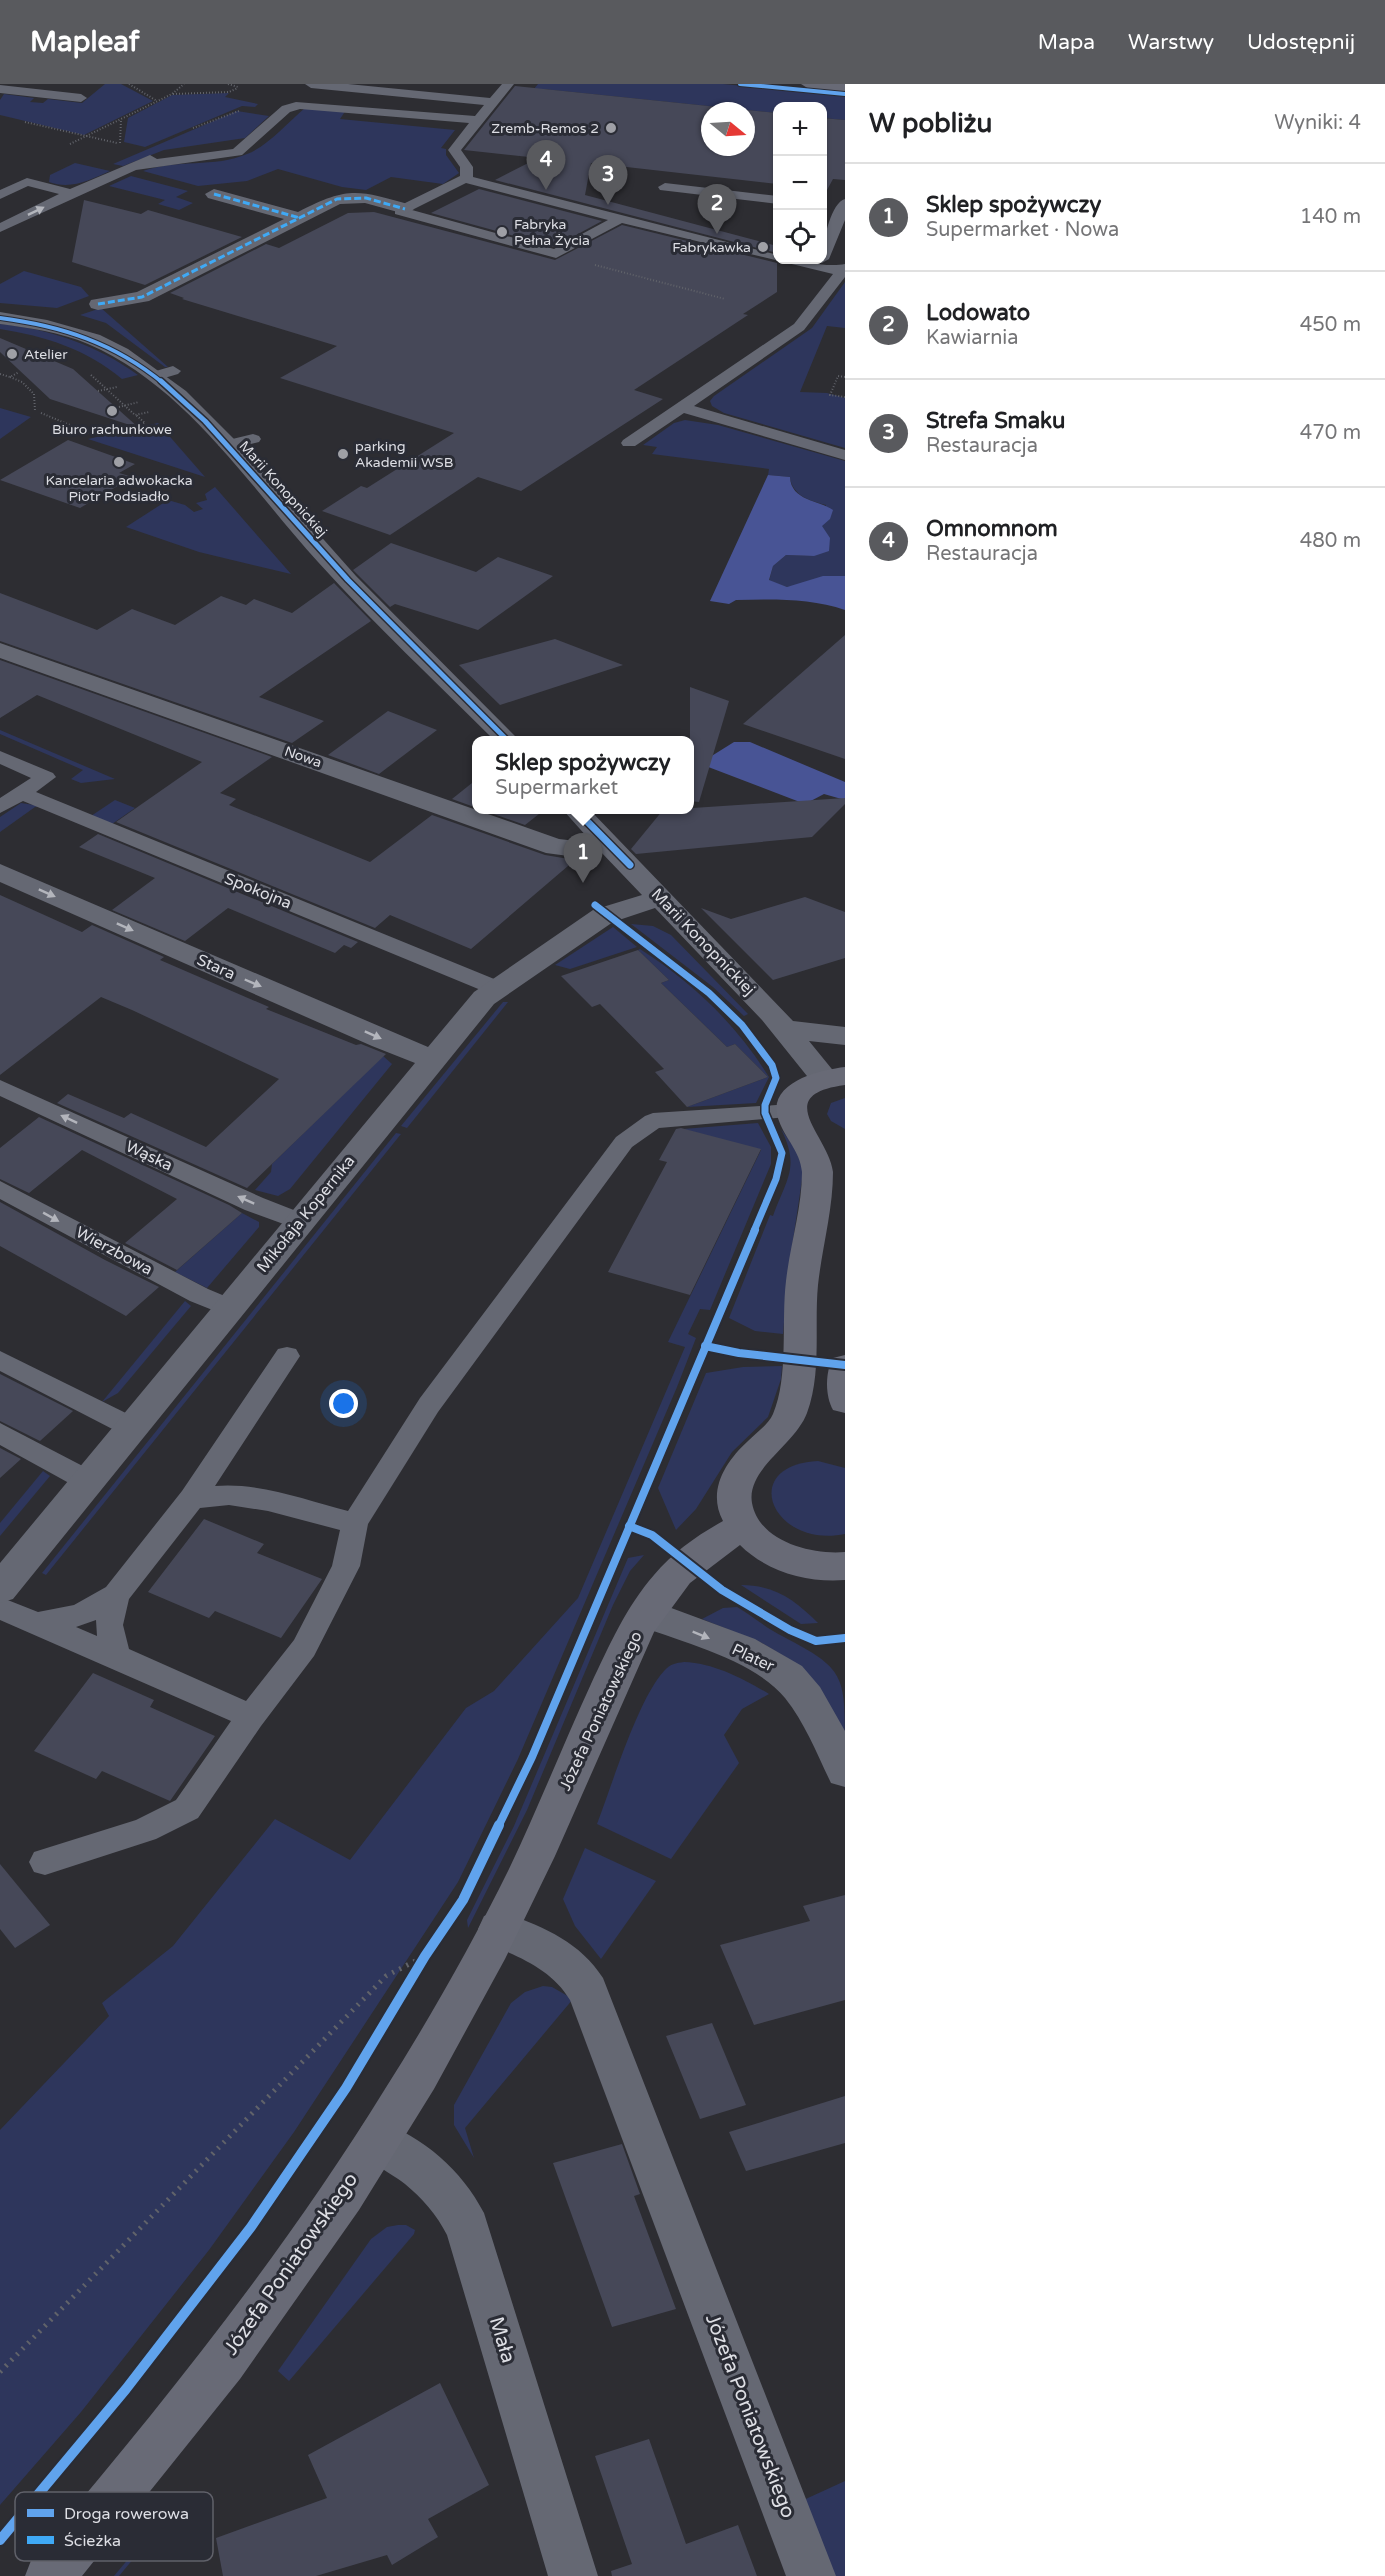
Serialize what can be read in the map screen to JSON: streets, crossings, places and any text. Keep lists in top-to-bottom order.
{
  "streets": {
    "street": [
      "Marii Konopnickiej",
      "Nowa",
      "Stara",
      "Mikołaja Kopernika",
      "Plater",
      "Józefa Poniatowskiego",
      "Mała"
    ],
    "lane": ["Spokojna", "Wąska", "Wierzbowa"]
  },
  "crossings": [
    ["Marii Konopnickiej", "Nowa"],
    ["Marii Konopnickiej", "Mikołaja Kopernika"],
    ["Spokojna", "Mikołaja Kopernika"],
    ["Stara", "Mikołaja Kopernika"],
    ["Wąska", "Mikołaja Kopernika"],
    ["Mikołaja Kopernika", "Wierzbowa"],
    ["Plater", "Józefa Poniatowskiego"],
    ["Józefa Poniatowskiego", "Mała"]
  ],
  "one_way": ["Stara", "Wąska"],
  "places": [
    "Zremb-Remos 2",
    "Fabryka Pełna Życia",
    "Fabrykawka",
    "Atelier",
    "Biuro rachunkowe",
    "parking Akademii WSB",
    "Kancelaria adwokacka Piotr Podsiadło"
  ],
  "legend": ["Droga rowerowa", "Ścieżka"],
  "north": "right",
  "page": {
    "header": "Mapleaf",
    "nav": ["Mapa", "Warstwy", "Udostępnij"],
    "heading": ["W pobliżu", "Wyniki: 4"],
    "map_buttons": ["+", "−"],
    "pins": [
      "4",
      "3",
      "2",
      "1"
    ],
    "list": [
      {
        "mark": "1",
        "name": "Sklep spożywczy",
        "note": "Supermarket · Nowa",
        "value": "140 m"
      },
      {
        "mark": "2",
        "name": "Lodowato",
        "note": "Kawiarnia",
        "value": "450 m"
      },
      {
        "mark": "3",
        "name": "Strefa Smaku",
        "note": "Restauracja",
        "value": "470 m"
      },
      {
        "mark": "4",
        "name": "Omnomnom",
        "note": "Restauracja",
        "value": "480 m"
      }
    ],
    "popup": ["Sklep spożywczy", "Supermarket"]
  }
}
